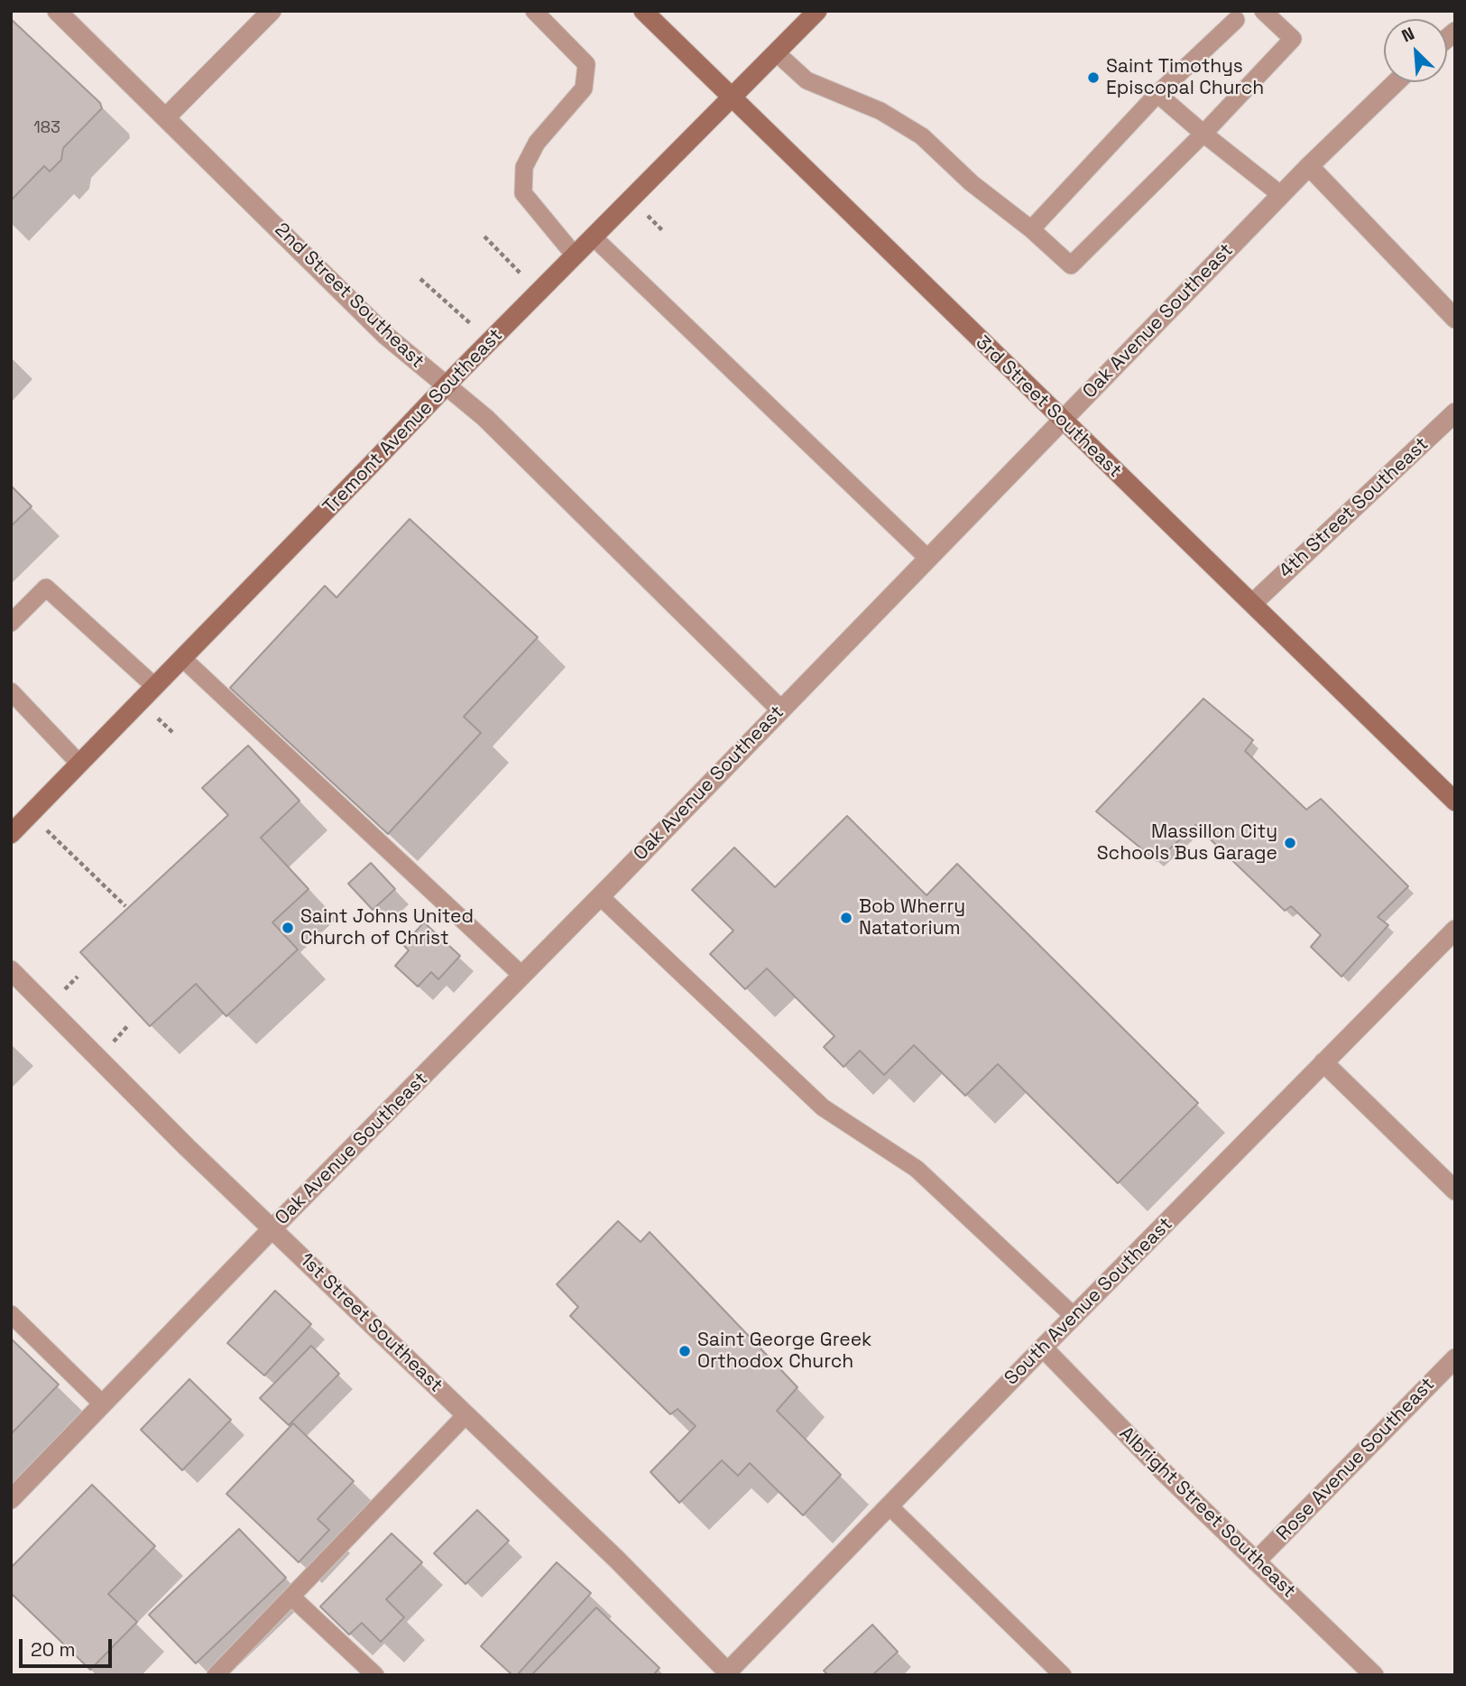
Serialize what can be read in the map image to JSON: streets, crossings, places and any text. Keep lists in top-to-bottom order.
{
  "streets": {
    "street": [
      "2nd Street Southeast",
      "Oak Avenue Southeast",
      "3rd Street Southeast",
      "Tremont Avenue Southeast",
      "4th Street Southeast",
      "South Avenue Southeast",
      "1st Street Southeast",
      "Rose Avenue Southeast",
      "Albright Street Southeast"
    ]
  },
  "crossings": [
    ["2nd Street Southeast", "Oak Avenue Southeast"],
    ["2nd Street Southeast", "Tremont Avenue Southeast"],
    ["Oak Avenue Southeast", "3rd Street Southeast"],
    ["Oak Avenue Southeast", "1st Street Southeast"],
    ["3rd Street Southeast", "Tremont Avenue Southeast"],
    ["3rd Street Southeast", "4th Street Southeast"],
    ["South Avenue Southeast", "1st Street Southeast"],
    ["South Avenue Southeast", "Albright Street Southeast"],
    ["Rose Avenue Southeast", "Albright Street Southeast"]
  ],
  "places": [
    "Saint Timothys Episcopal Church",
    "Massillon City Schools Bus Garage",
    "Bob Wherry Natatorium",
    "Saint Johns United Church of Christ",
    "Saint George Greek Orthodox Church"
  ],
  "house_numbers": ["183"],
  "scale_bar": "20 m",
  "north": "top left"
}
